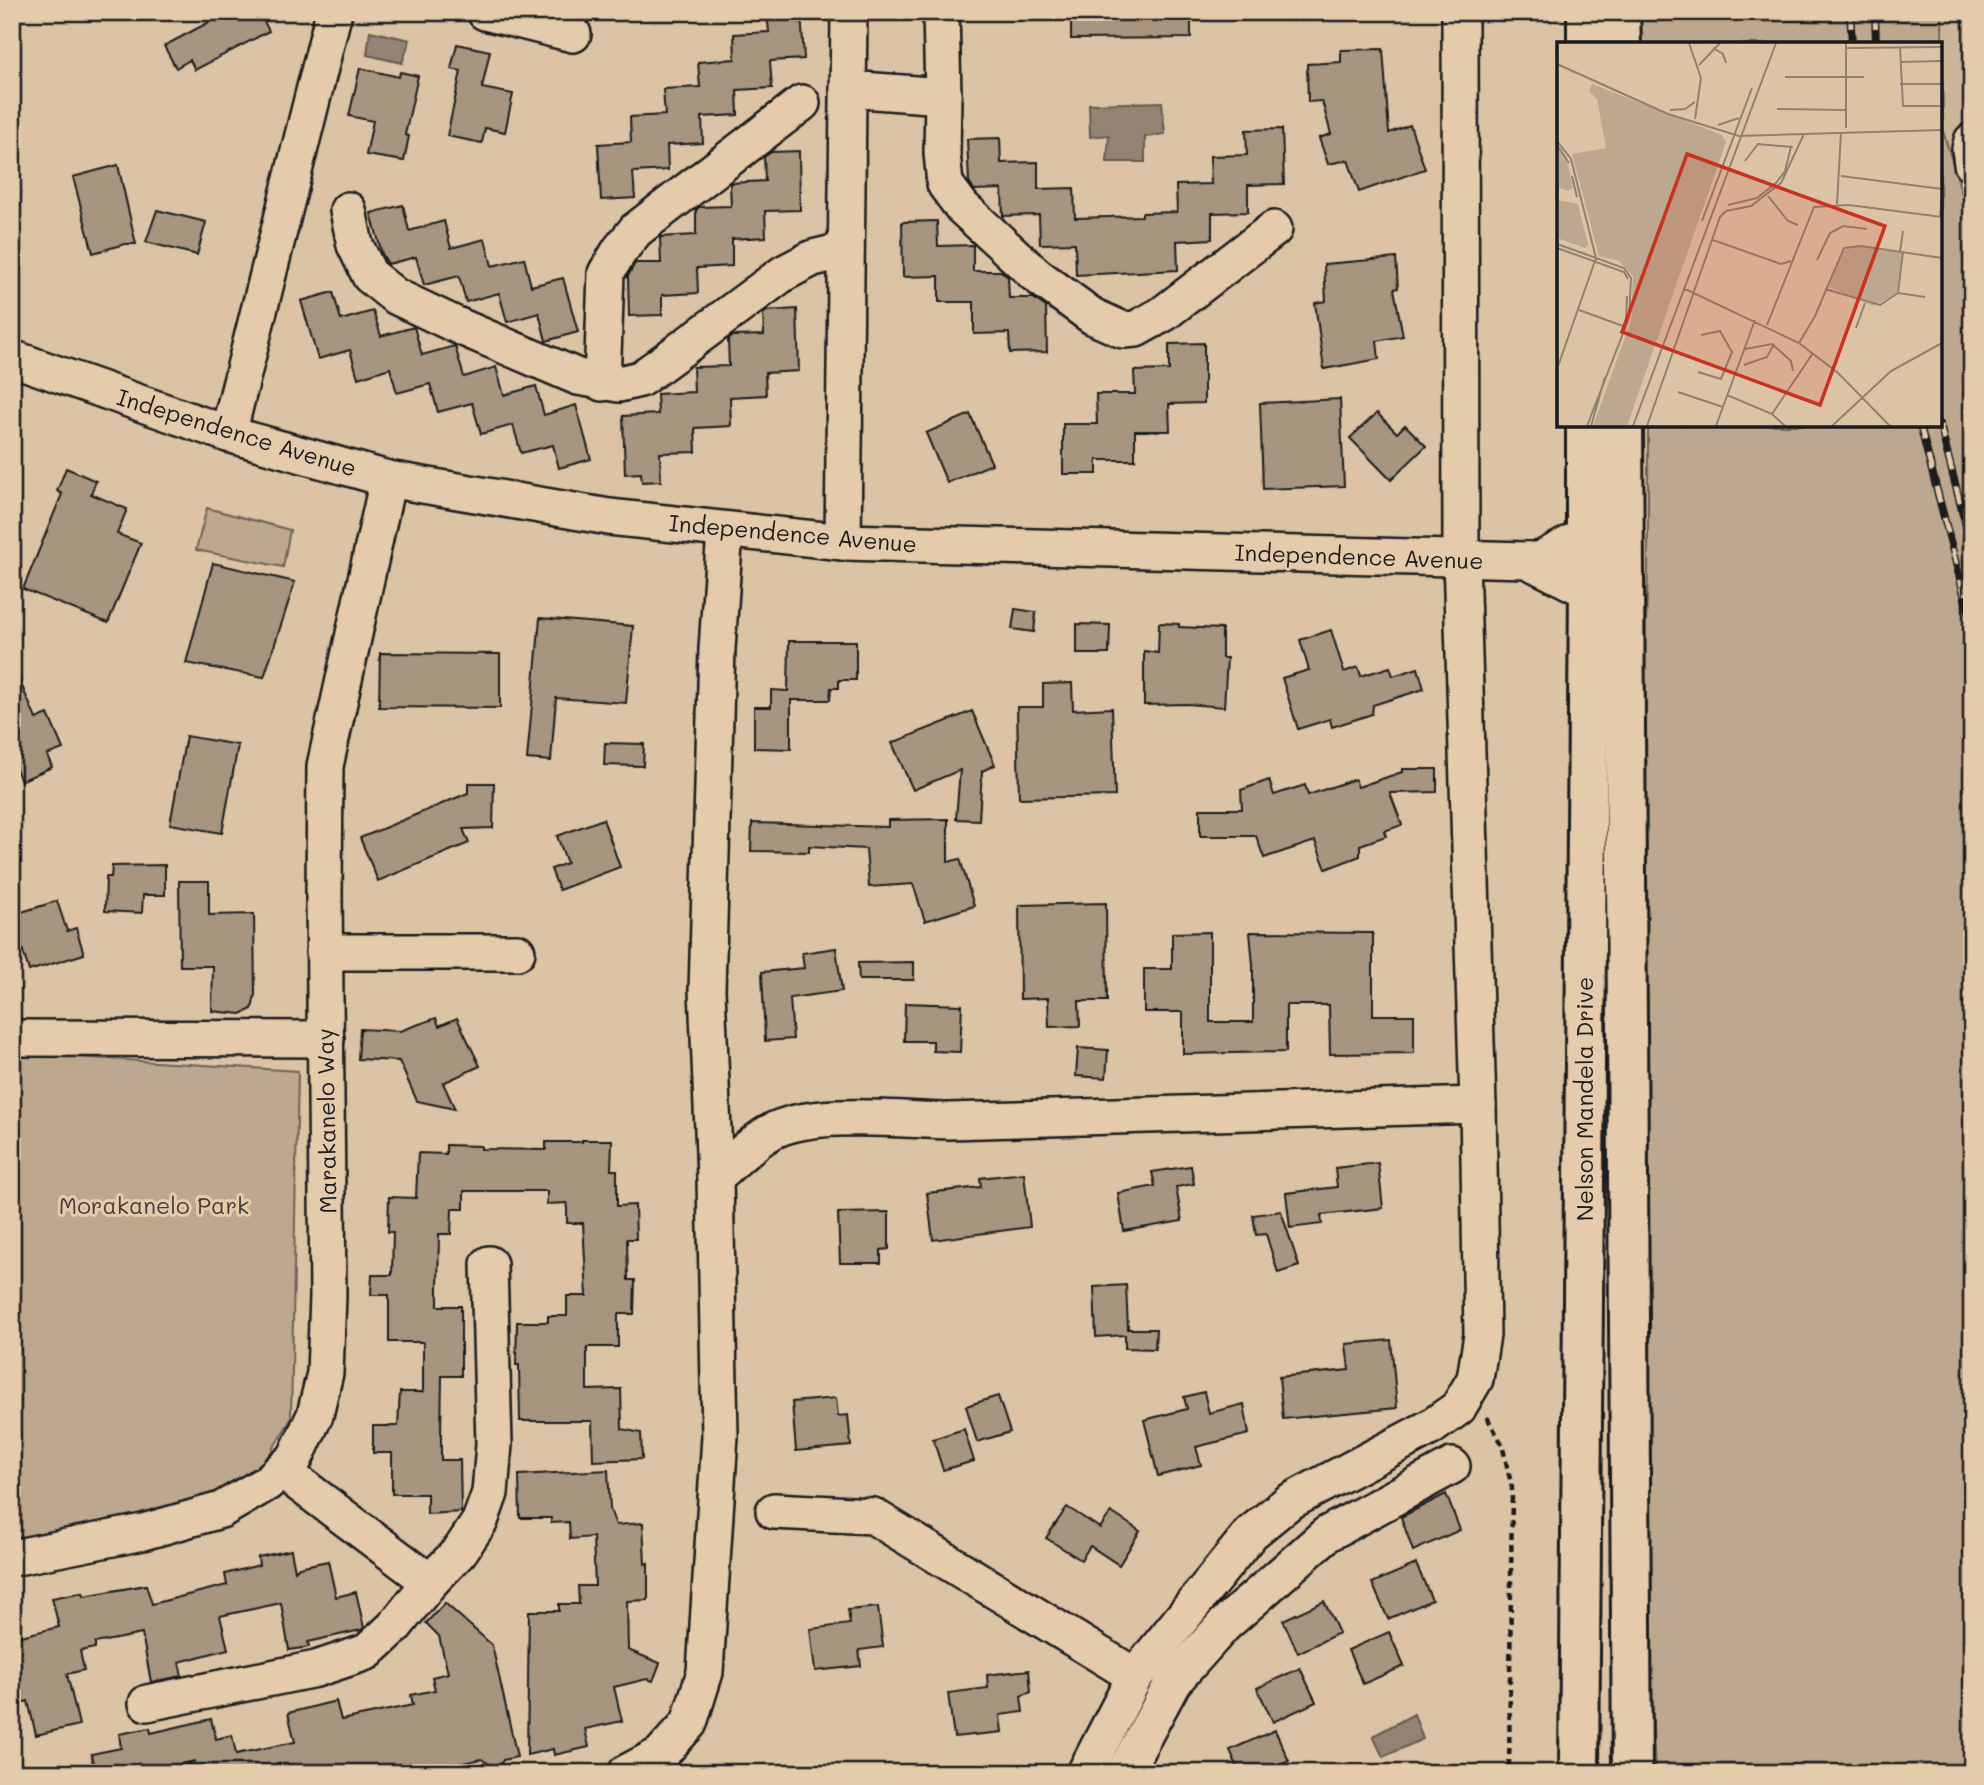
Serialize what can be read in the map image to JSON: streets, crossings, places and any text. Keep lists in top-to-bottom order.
{
  "streets": {
    "main road": ["Nelson Mandela Drive"],
    "street": ["Independence Avenue", "Marakanelo Way"]
  },
  "crossings": [
    ["Independence Avenue", "Nelson Mandela Drive"],
    ["Independence Avenue", "Marakanelo Way"]
  ],
  "parks": ["Morakanelo Park"]
}
